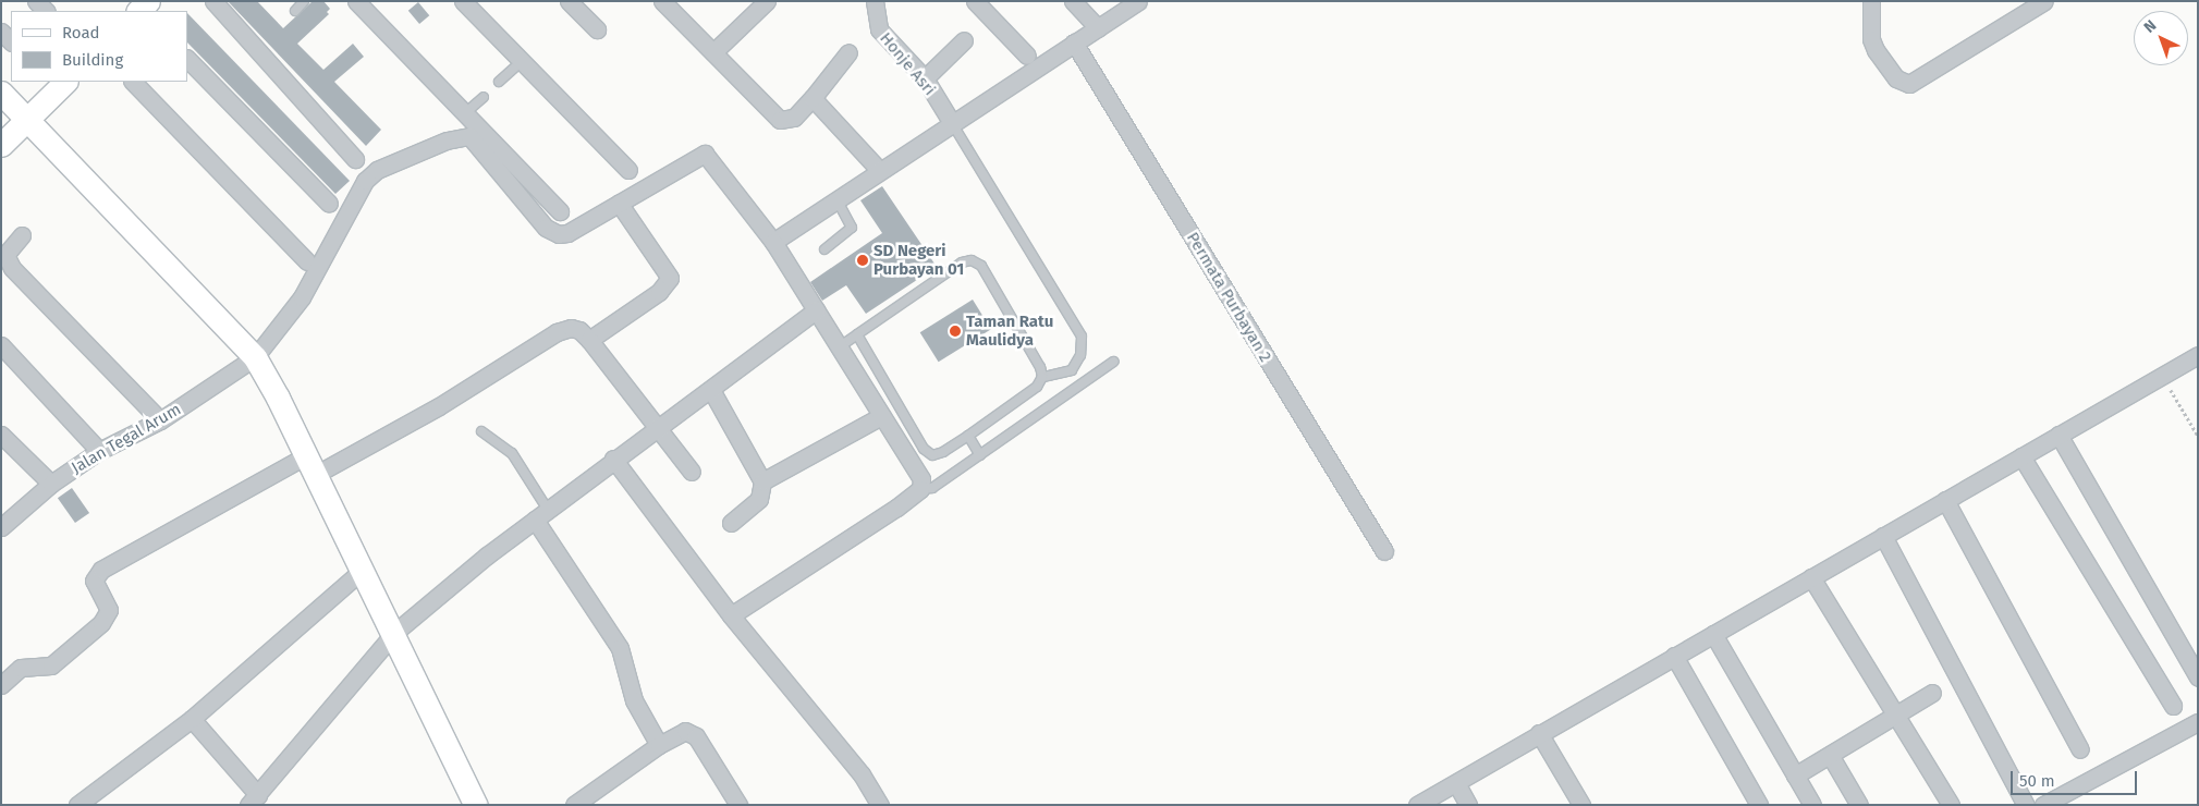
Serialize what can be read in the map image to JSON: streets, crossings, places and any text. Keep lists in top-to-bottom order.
{
  "streets": {
    "street": ["Honje Asri", "Permata Purbayan 2", "Jalan Tegal Arum"]
  },
  "places": ["SD Negeri Purbayan 01", "Taman Ratu Maulidya"],
  "legend": ["Road", "Building"],
  "scale_bar": "50 m",
  "north": "top left"
}
